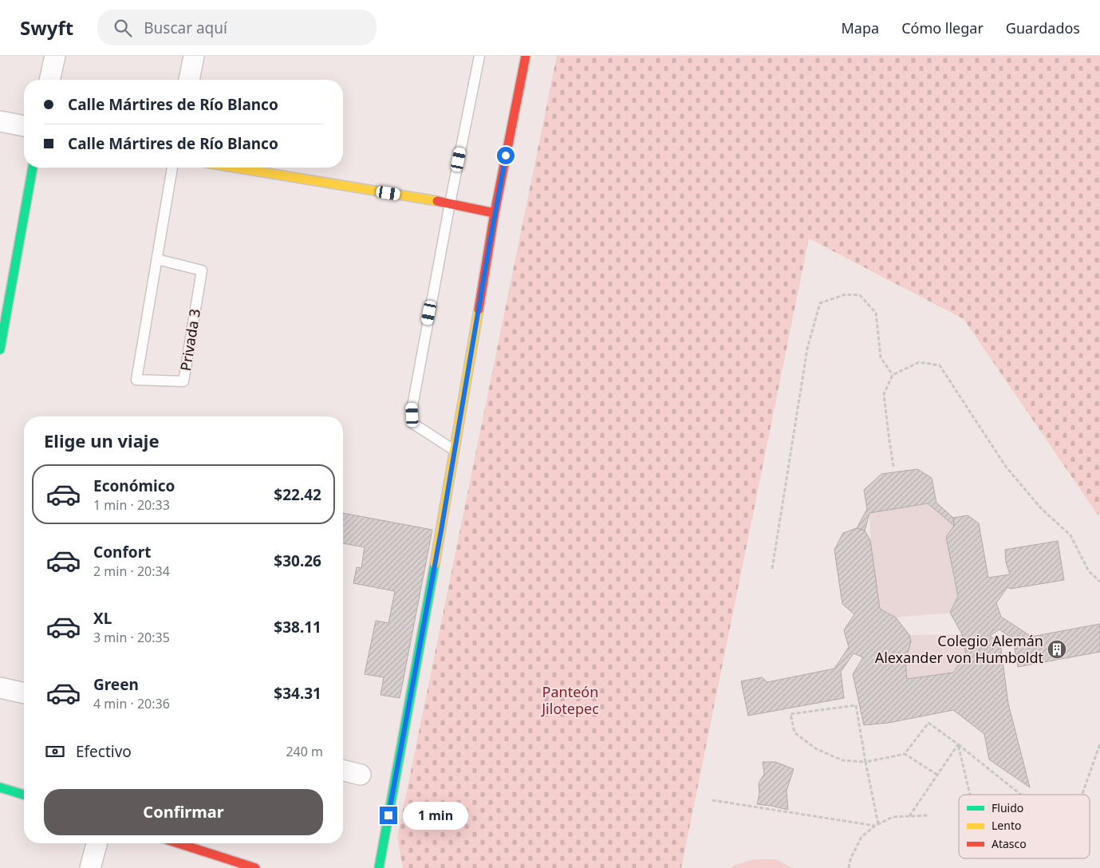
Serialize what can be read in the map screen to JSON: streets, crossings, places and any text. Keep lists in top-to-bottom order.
{
  "streets": {
    "lane": ["Privada 3"]
  },
  "parks": ["Panteón Jilotepec"],
  "places": {
    "building": ["Colegio Alemán Alexander von Humboldt"]
  },
  "legend": ["Fluido", "Lento", "Atasco"],
  "page": {
    "header": "Swyft",
    "search": "Buscar aquí",
    "nav": ["Mapa", "Cómo llegar", "Guardados"],
    "banner": ["Calle Mártires de Río Blanco", "Calle Mártires de Río Blanco"],
    "heading": "Elige un viaje",
    "list": [
      {
        "name": "Económico",
        "note": "1 min · 20:33",
        "value": "$22.42"
      },
      {
        "name": "Confort",
        "note": "2 min · 20:34",
        "value": "$30.26"
      },
      {
        "name": "XL",
        "note": "3 min · 20:35",
        "value": "$38.11"
      },
      {
        "name": "Green",
        "note": "4 min · 20:36",
        "value": "$34.31"
      }
    ],
    "pay": ["Efectivo", "240 m"],
    "buttons": "Confirmar",
    "bubble": "1 min"
  }
}
